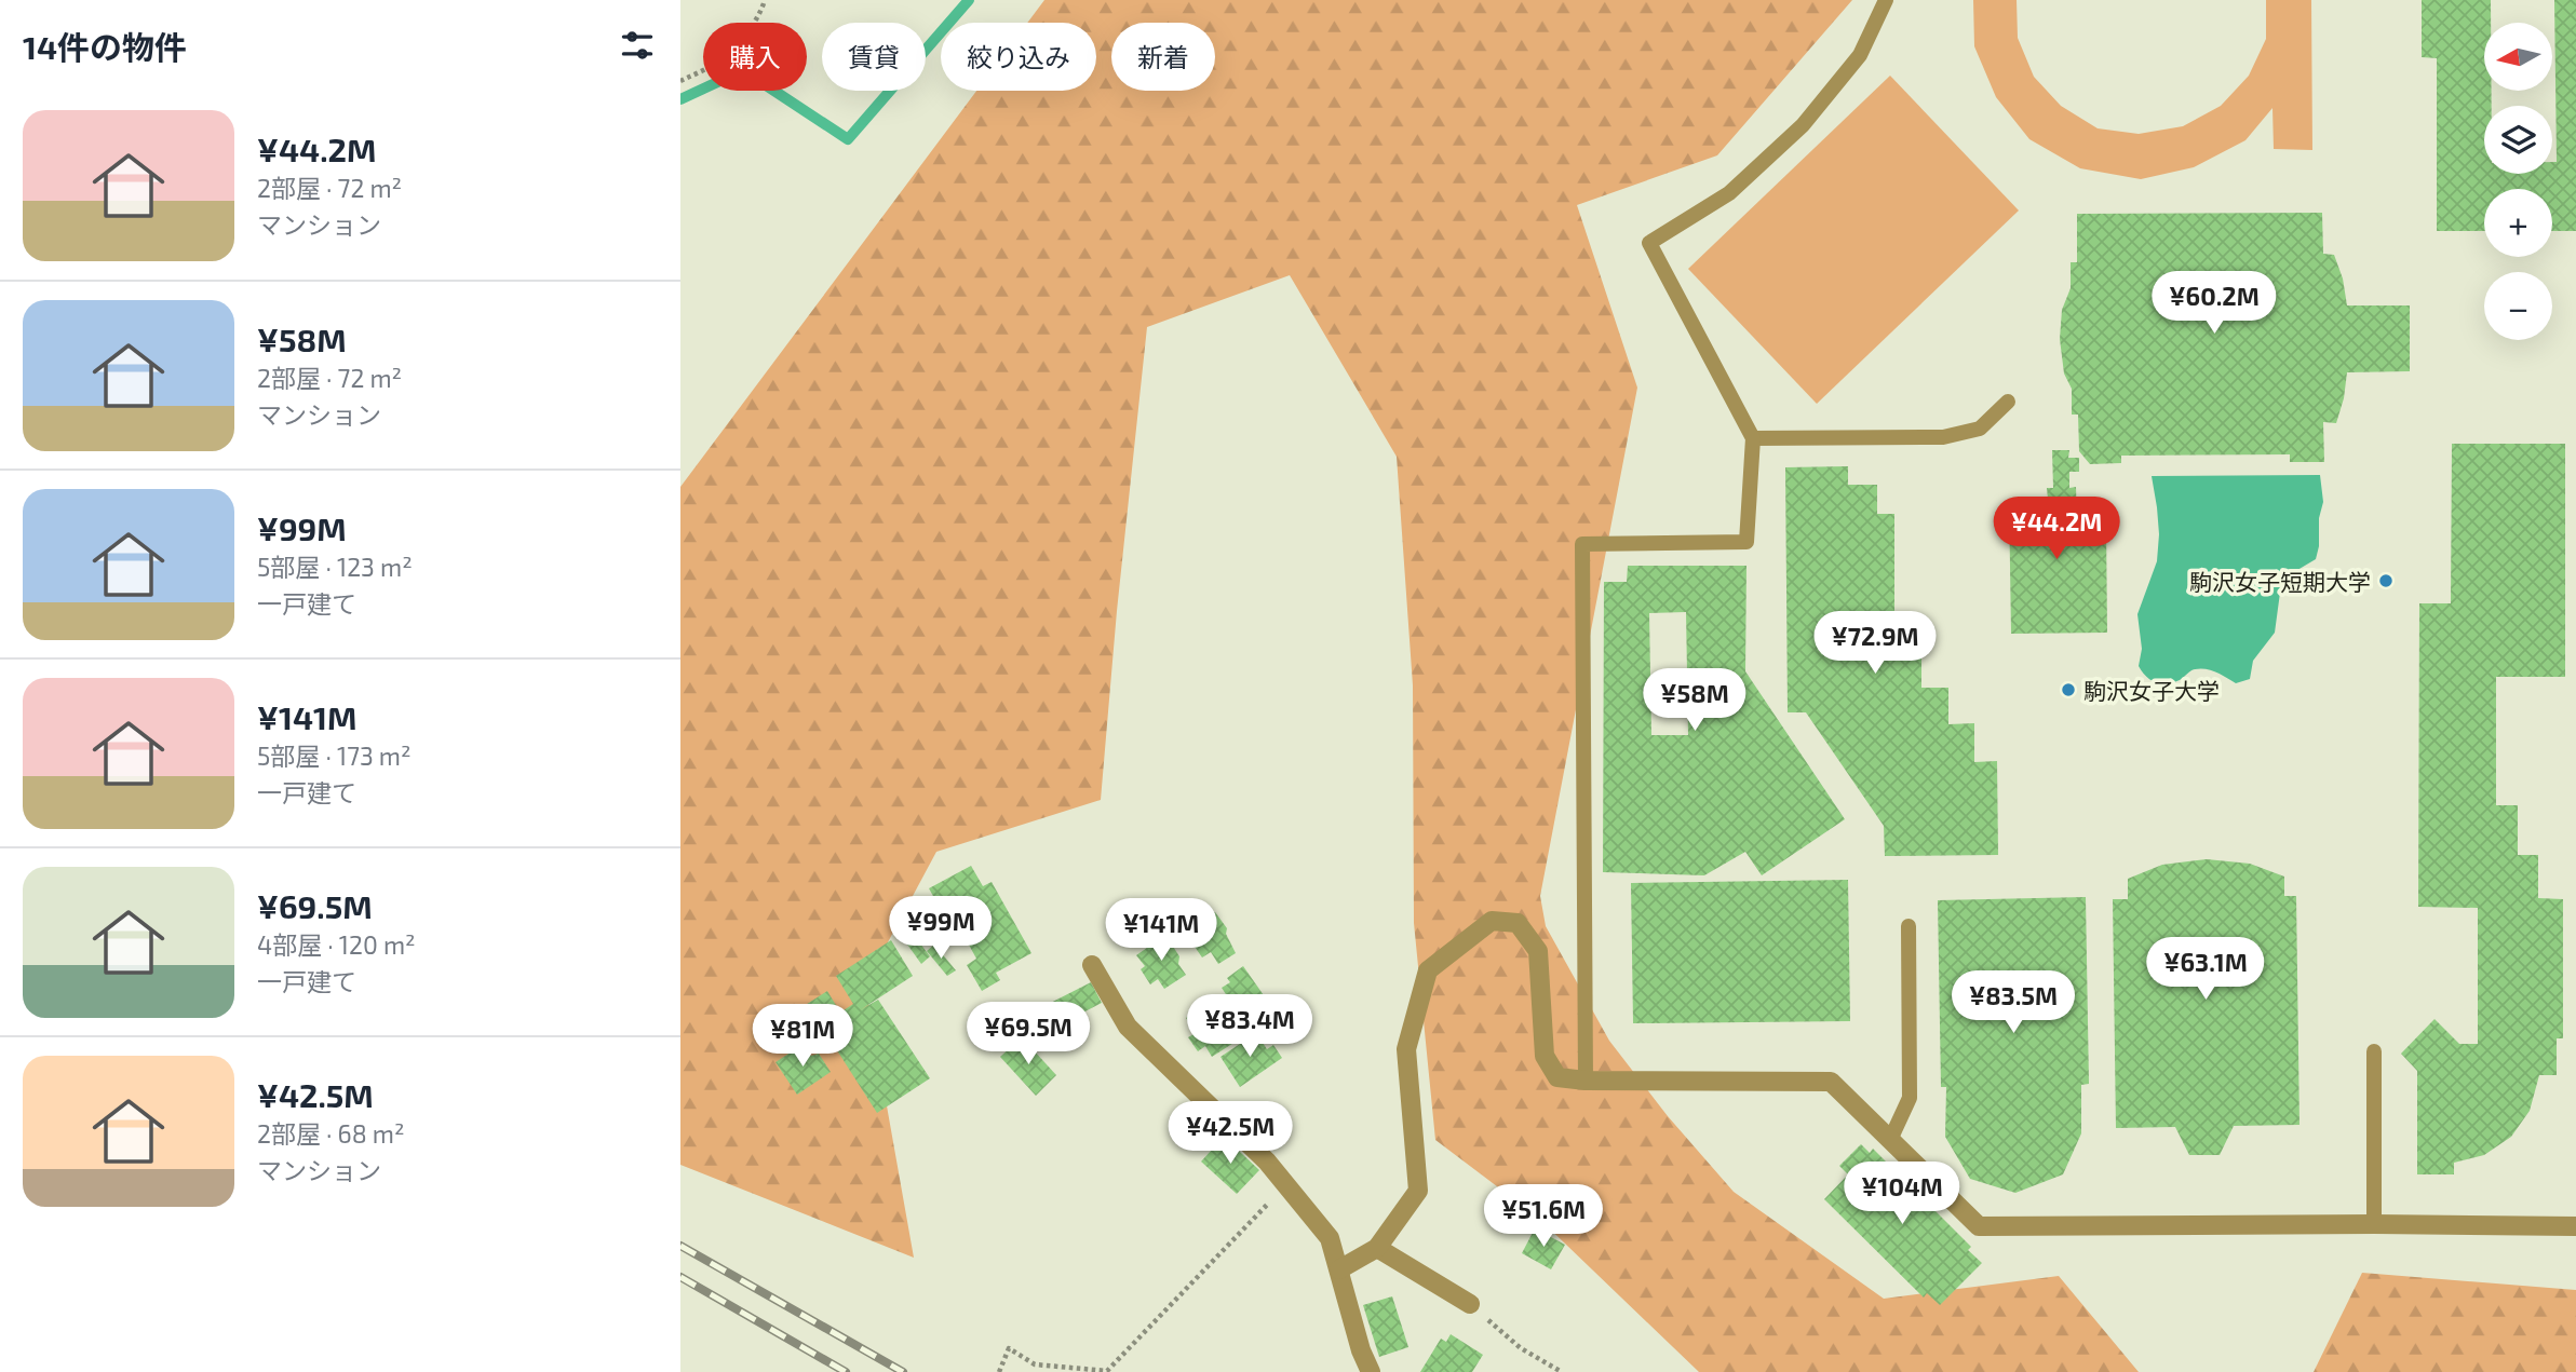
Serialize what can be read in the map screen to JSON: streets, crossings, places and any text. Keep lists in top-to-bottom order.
{
  "places": ["駒沢女子短期大学", "駒沢女子大学"],
  "north": "left",
  "page": {
    "heading": "14件の物件",
    "map_buttons": ["+", "−"],
    "chip": [
      "購入",
      "賃貸",
      "絞り込み",
      "新着"
    ],
    "list": [
      {
        "name": "¥44.2M",
        "note": "2部屋 · 72 m² · マンション"
      },
      {
        "name": "¥58M",
        "note": "2部屋 · 72 m² · マンション"
      },
      {
        "name": "¥99M",
        "note": "5部屋 · 123 m² · 一戸建て"
      },
      {
        "name": "¥141M",
        "note": "5部屋 · 173 m² · 一戸建て"
      },
      {
        "name": "¥69.5M",
        "note": "4部屋 · 120 m² · 一戸建て"
      },
      {
        "name": "¥42.5M",
        "note": "2部屋 · 68 m² · マンション"
      }
    ],
    "price": [
      "¥60.2M",
      "¥44.2M",
      "¥72.9M",
      "¥58M",
      "¥99M",
      "¥141M",
      "¥63.1M",
      "¥83.5M",
      "¥83.4M",
      "¥69.5M",
      "¥81M",
      "¥42.5M",
      "¥104M",
      "¥51.6M"
    ]
  }
}
